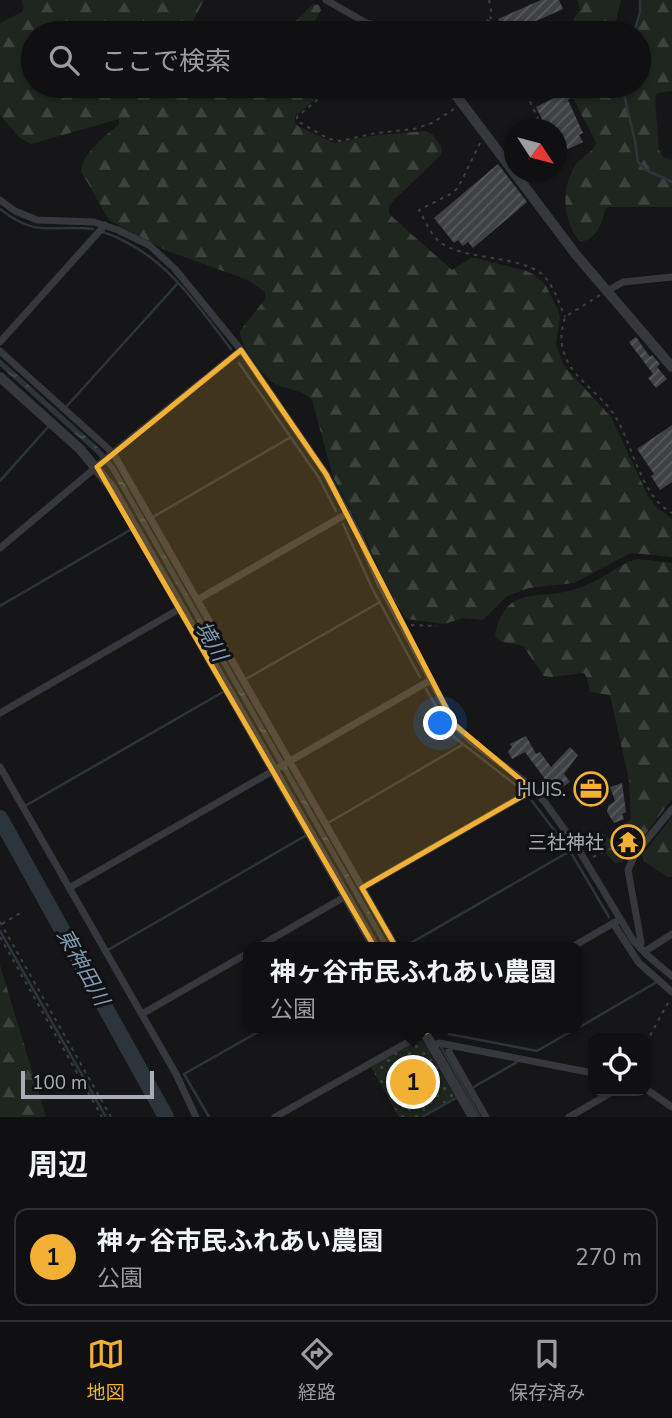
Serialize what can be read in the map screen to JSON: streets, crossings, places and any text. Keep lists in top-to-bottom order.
{
  "water": ["境川", "東神田川"],
  "places": {
    "office": ["HUIS."],
    "temple": ["三社神社"]
  },
  "scale_bar": "100 m",
  "north": "bottom right",
  "page": {
    "search": "ここで検索",
    "popup": ["神ヶ谷市民ふれあい農園", "公園"],
    "pins": "1",
    "scale": "100 m",
    "heading": "周辺",
    "list": [
      {
        "mark": "1",
        "name": "神ヶ谷市民ふれあい農園",
        "note": "公園",
        "value": "270 m"
      }
    ],
    "nav": ["地図", "経路", "保存済み"]
  }
}
